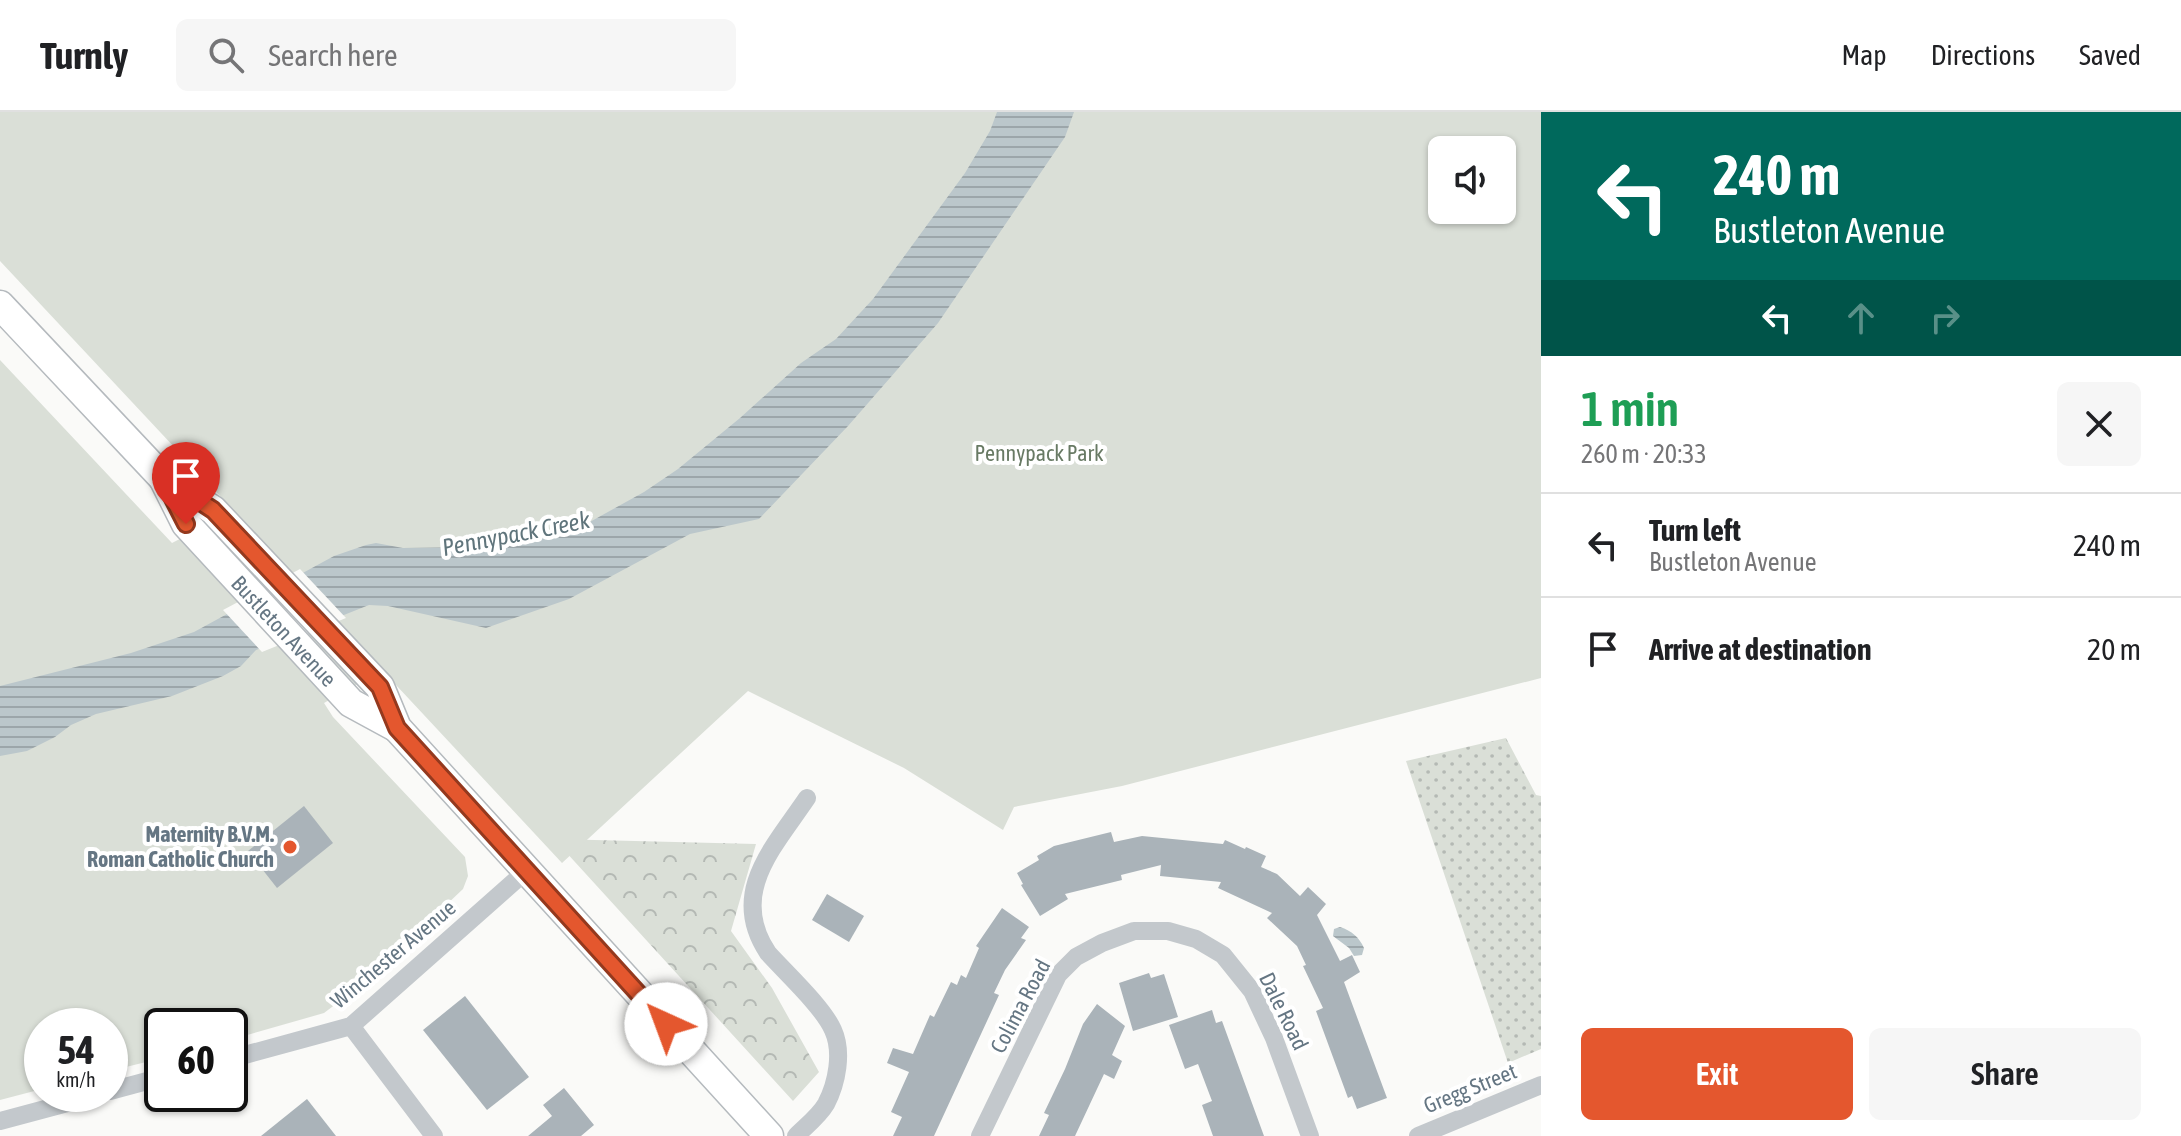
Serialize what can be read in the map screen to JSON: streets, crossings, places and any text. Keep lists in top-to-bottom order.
{
  "streets": {
    "main road": ["Bustleton Avenue"],
    "street": [
      "Winchester Avenue",
      "Colima Road",
      "Dale Road",
      "Gregg Street"
    ]
  },
  "crossings": [
    ["Bustleton Avenue", "Winchester Avenue"],
    ["Colima Road", "Dale Road"]
  ],
  "water": ["Pennypack Creek"],
  "parks": ["Pennypack Park"],
  "places": ["Maternity B.V.M. Roman Catholic Church"],
  "page": {
    "header": "Turnly",
    "search": "Search here",
    "nav": ["Map", "Directions", "Saved"],
    "turn": ["240 m", "Bustleton Avenue"],
    "heading": ["1 min", "260 m · 20:33"],
    "list": [
      {
        "name": "Turn left",
        "note": "Bustleton Avenue",
        "value": "240 m"
      },
      {
        "name": "Arrive at destination",
        "value": "20 m"
      }
    ],
    "speed": "54 km/h",
    "limit": "60",
    "buttons": ["Exit", "Share"]
  }
}
